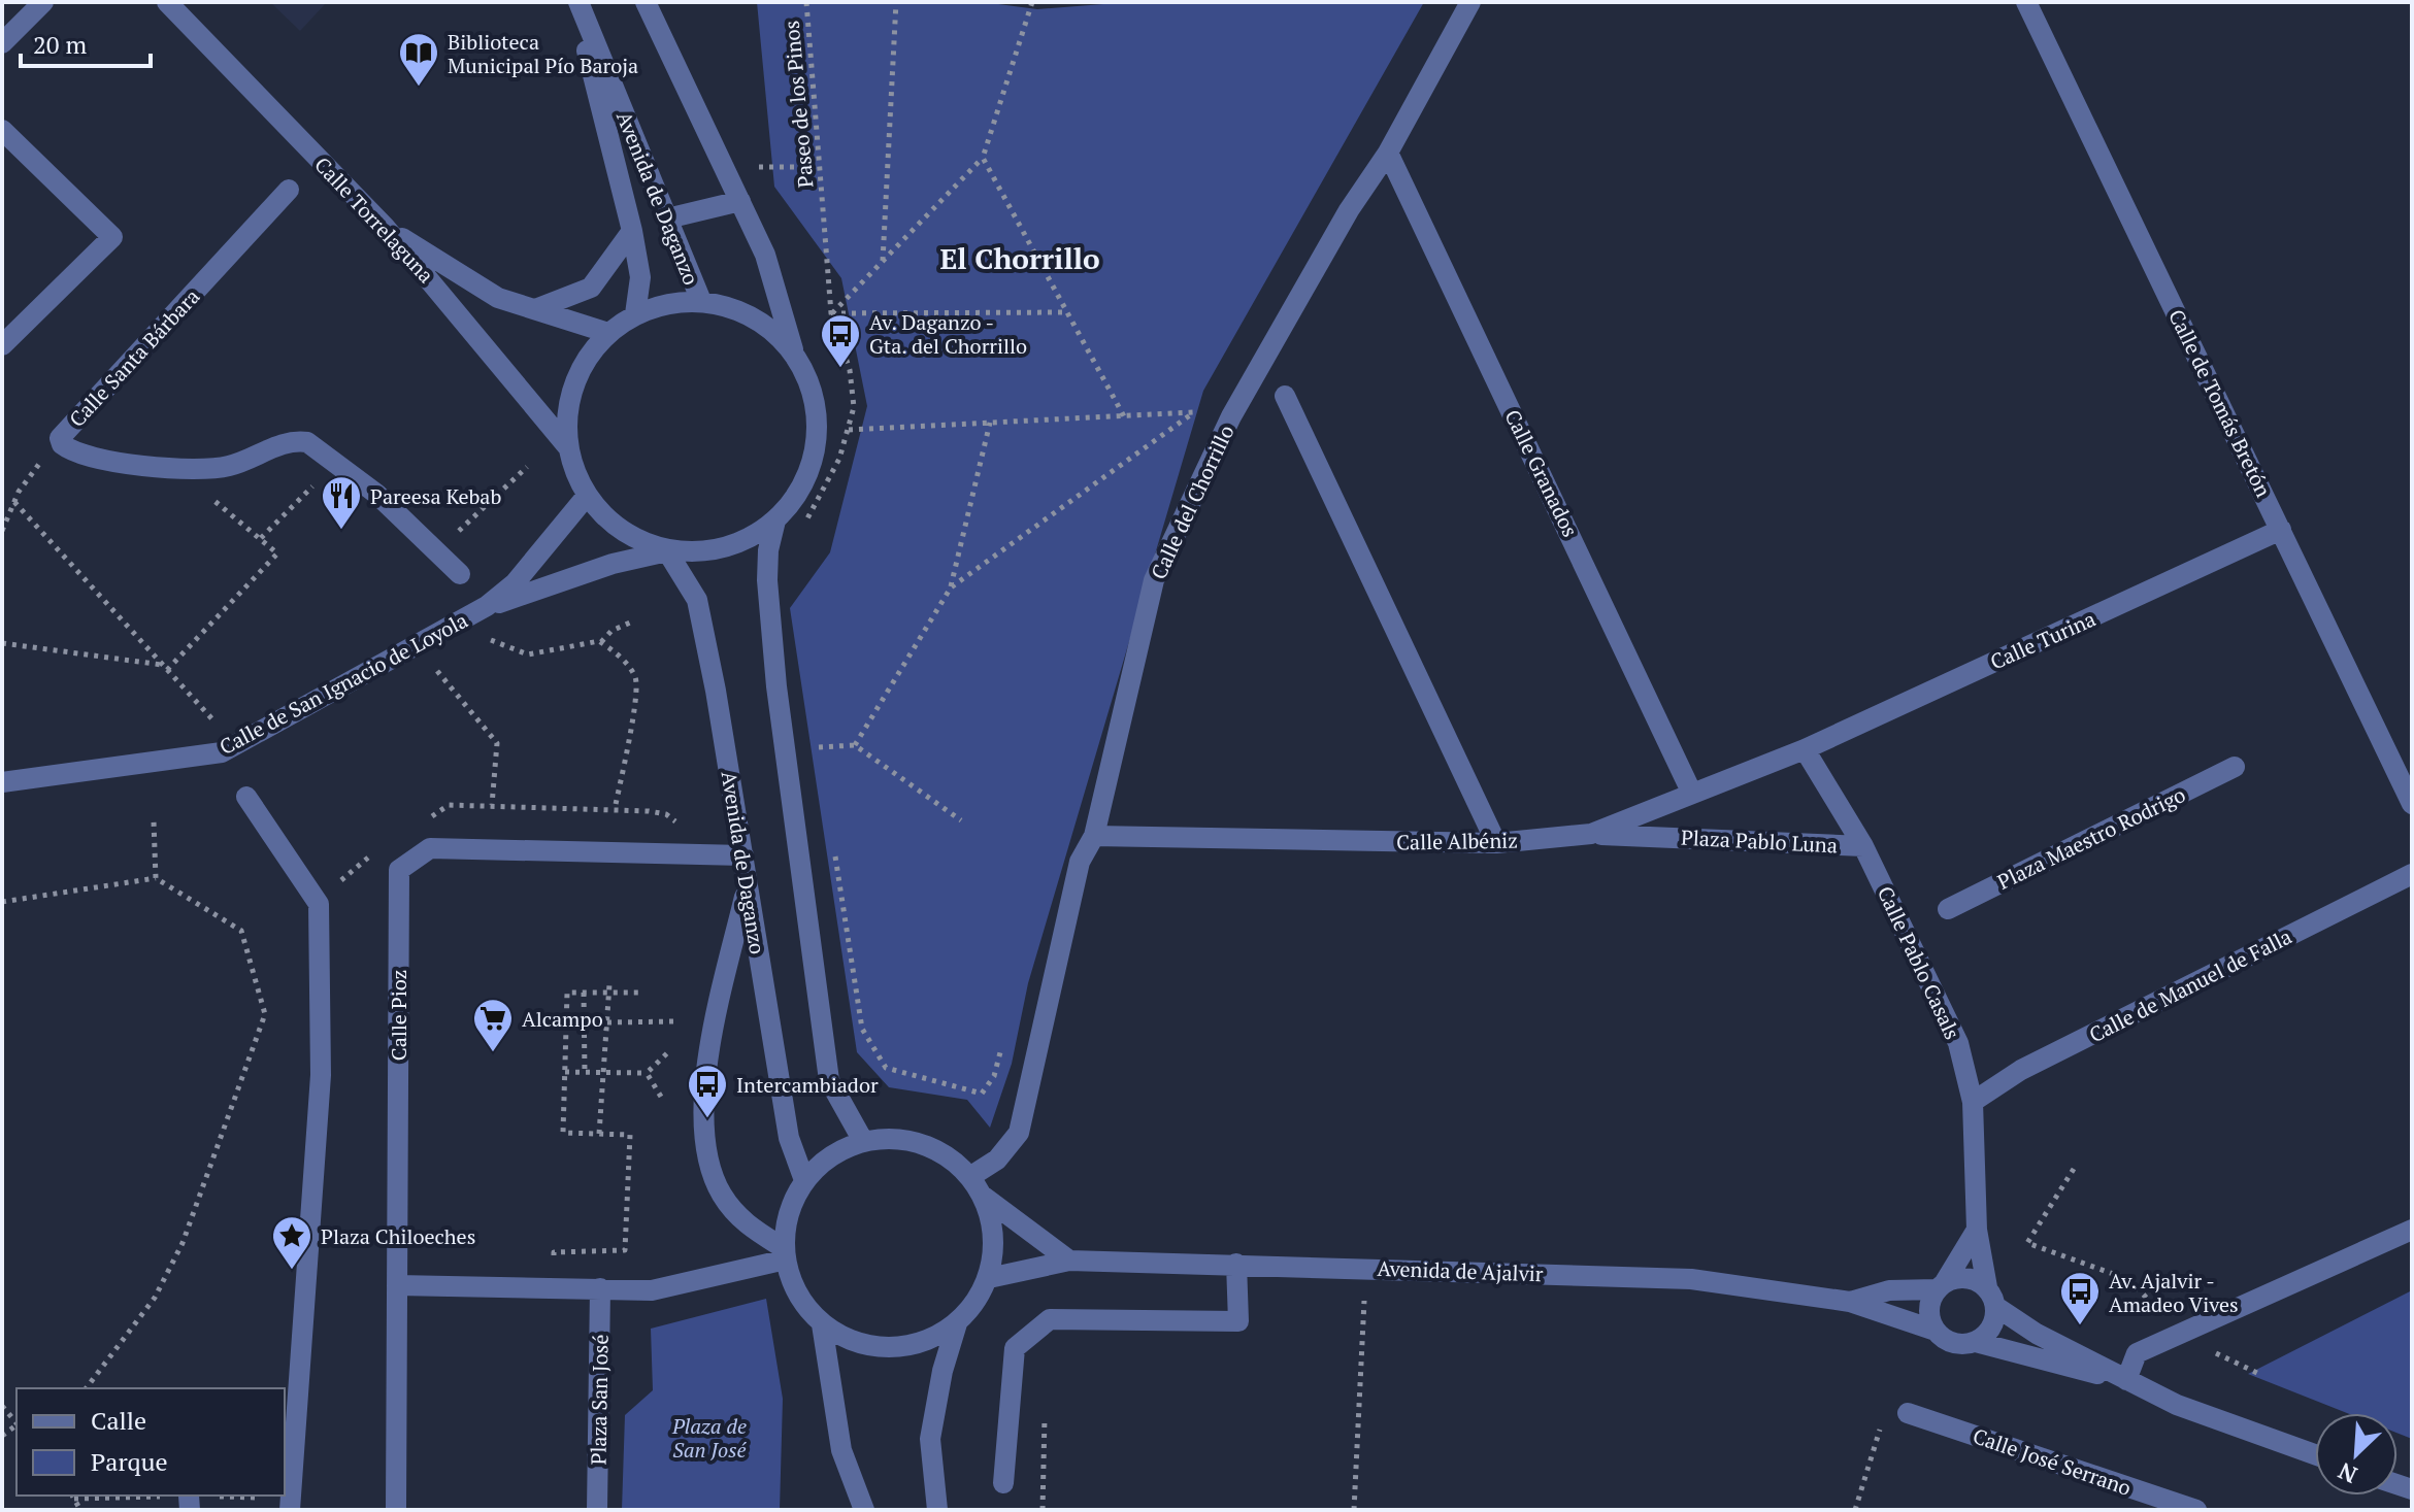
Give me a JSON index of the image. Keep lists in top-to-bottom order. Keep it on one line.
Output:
{"streets":{"street":["Avenida de Daganzo","Calle Torrelaguna","Calle Santa Bárbara","Calle de Tomás Bretón","Calle Granados","Calle del Chorrillo","Calle Turina","Calle de San Ignacio de Loyola","Plaza Maestro Rodrigo","Calle Albéniz","Plaza Pablo Luna","Calle Pablo Casals","Calle de Manuel de Falla","Calle Pioz","Avenida de Ajalvir","Plaza San José","Calle José Serrano"],"path":["Paseo de los Pinos"]},"crossings":[["Avenida de Daganzo","Calle Torrelaguna"],["Avenida de Daganzo","Calle del Chorrillo"],["Avenida de Daganzo","Calle de San Ignacio de Loyola"],["Avenida de Daganzo","Calle Pioz"],["Avenida de Daganzo","Avenida de Ajalvir"],["Calle Torrelaguna","Calle de San Ignacio de Loyola"],["Calle de Tomás Bretón","Calle Turina"],["Calle Granados","Calle del Chorrillo"],["Calle Granados","Calle Albéniz"],["Calle del Chorrillo","Calle Albéniz"],["Calle del Chorrillo","Avenida de Ajalvir"],["Calle Turina","Calle Albéniz"],["Calle Turina","Plaza Pablo Luna"],["Calle Albéniz","Plaza Pablo Luna"],["Plaza Pablo Luna","Calle Pablo Casals"],["Calle Pablo Casals","Calle de Manuel de Falla"]],"districts":["El Chorrillo"],"parks":["Plaza de San José"],"places":{"library":["Biblioteca Municipal Pío Baroja"],"bus stop":["Av. Daganzo - Gta. del Chorrillo","Intercambiador","Av. Ajalvir - Amadeo Vives"],"restaurant":["Pareesa Kebab"],"supermarket":["Alcampo"],"place":["Plaza Chiloeches"]},"legend":["Calle","Parque"],"scale_bar":"20 m","north":"bottom left"}
